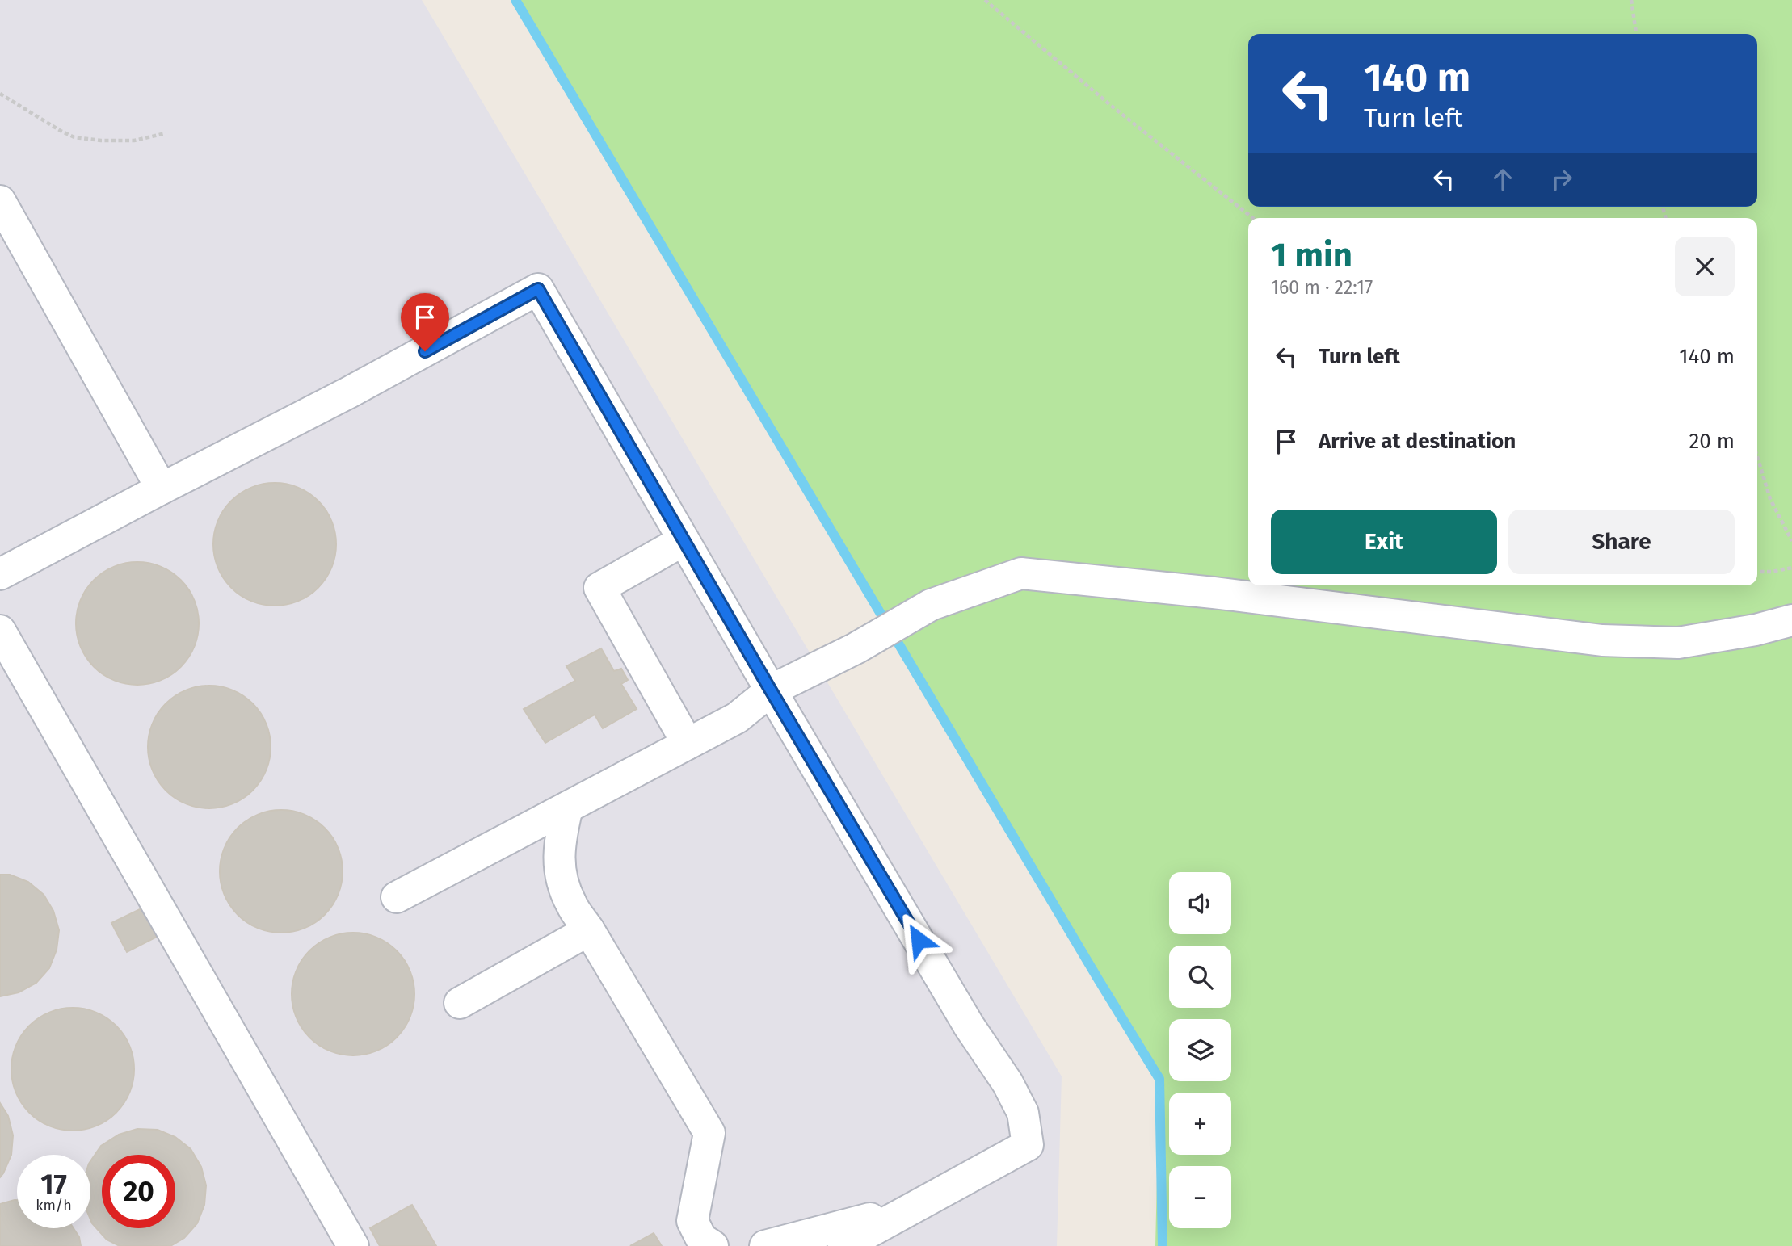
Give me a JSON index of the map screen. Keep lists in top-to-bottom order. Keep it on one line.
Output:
{"page":{"turn":["140 m","Turn left"],"heading":["1 min","160 m · 22:17"],"list":[{"name":"Turn left","value":"140 m"},{"name":"Arrive at destination","value":"20 m"}],"buttons":["Exit","Share"],"map_buttons":["+","−"],"speed":"17 km/h","limit":"20"}}
